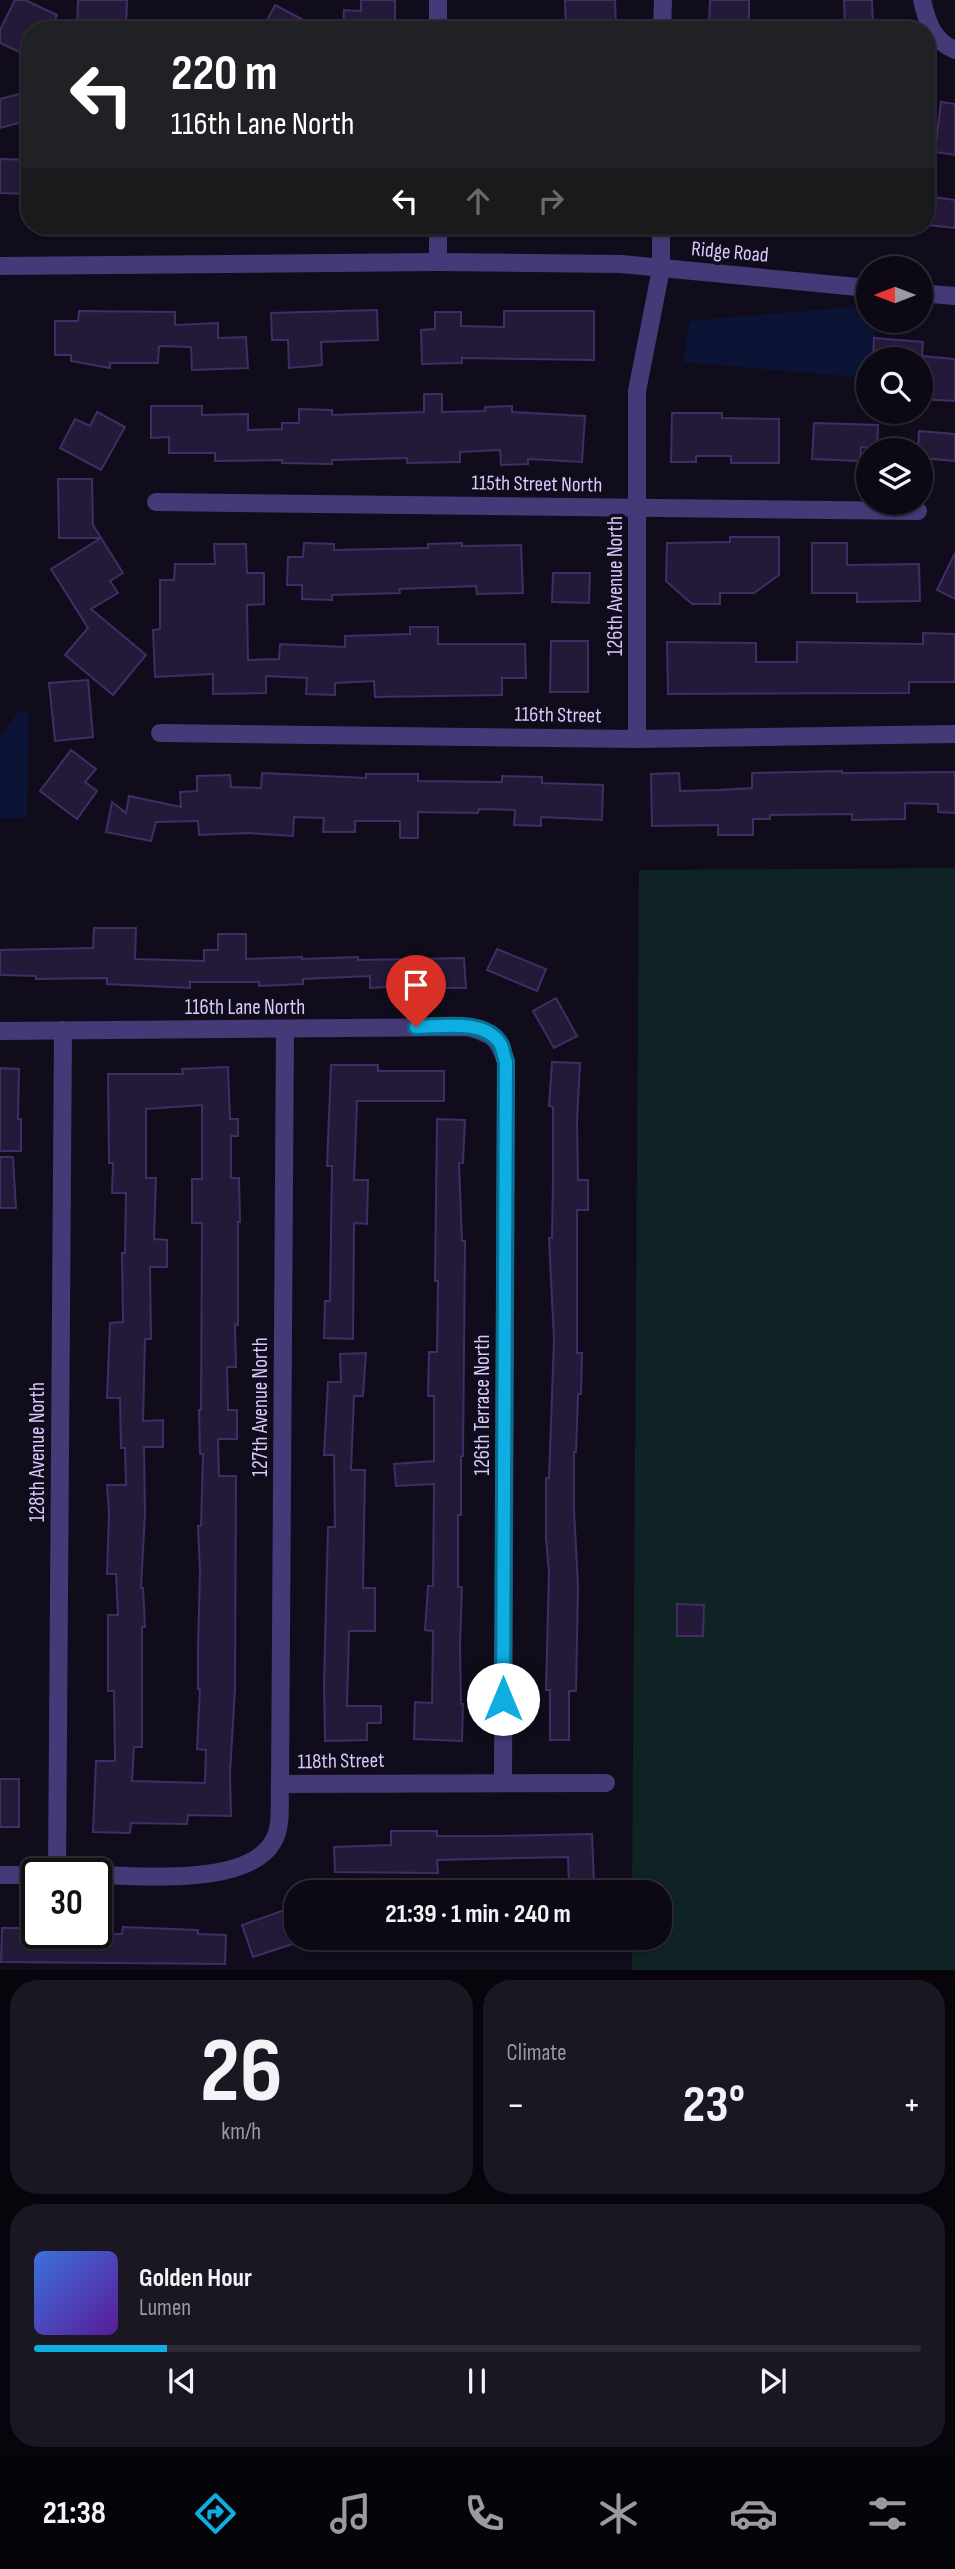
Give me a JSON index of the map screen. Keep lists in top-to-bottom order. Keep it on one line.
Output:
{"streets":{"street":["Ridge Road","115th Street North","126th Avenue North","116th Street","116th Lane North","126th Terrace North","127th Avenue North","128th Avenue North","118th Street"]},"crossings":[["Ridge Road","126th Avenue North"],["115th Street North","126th Avenue North"],["126th Avenue North","116th Street"],["116th Lane North","126th Terrace North"],["116th Lane North","127th Avenue North"],["116th Lane North","128th Avenue North"],["126th Terrace North","118th Street"],["127th Avenue North","118th Street"]],"north":"left","page":{"turn":["220 m","116th Lane North"],"limit":"30","trip":"21:39 · 1 min · 240 m","tile":[["26","km/h"],"Climate"],"heat":["−","23°","+"],"song":["Golden Hour","Lumen"],"tabs":"21:38"}}
